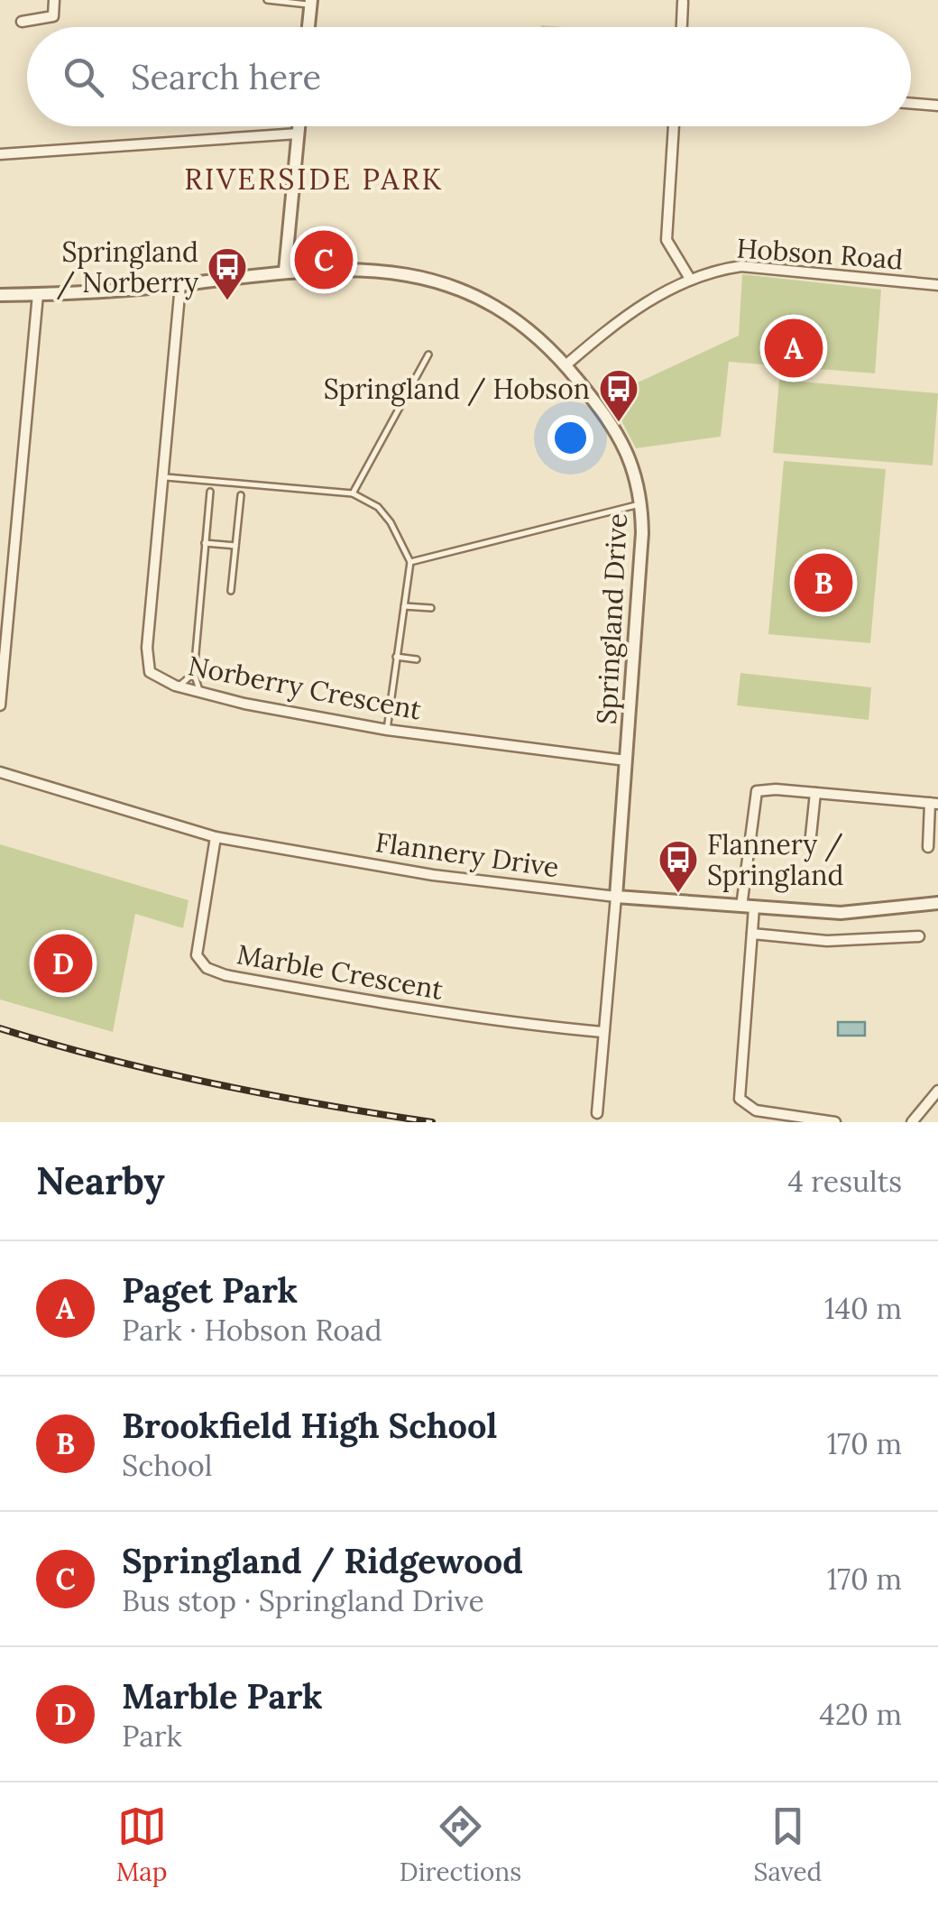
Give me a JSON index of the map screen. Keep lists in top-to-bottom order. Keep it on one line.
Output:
{"streets":{"street":["Hobson Road","Springland Drive","Norberry Crescent","Flannery Drive","Marble Crescent"]},"crossings":[["Hobson Road","Springland Drive"],["Springland Drive","Norberry Crescent"],["Springland Drive","Flannery Drive"],["Springland Drive","Marble Crescent"],["Flannery Drive","Marble Crescent"]],"districts":["RIVERSIDE PARK"],"places":{"bus stop":["Springland / Norberry","Springland / Hobson","Flannery / Springland"]},"page":{"search":"Search here","pins":["C","A","B","D"],"heading":["Nearby","4 results"],"list":[{"mark":"A","name":"Paget Park","note":"Park · Hobson Road","value":"140 m"},{"mark":"B","name":"Brookfield High School","note":"School","value":"170 m"},{"mark":"C","name":"Springland / Ridgewood","note":"Bus stop · Springland Drive","value":"170 m"},{"mark":"D","name":"Marble Park","note":"Park","value":"420 m"}],"nav":["Map","Directions","Saved"]}}
